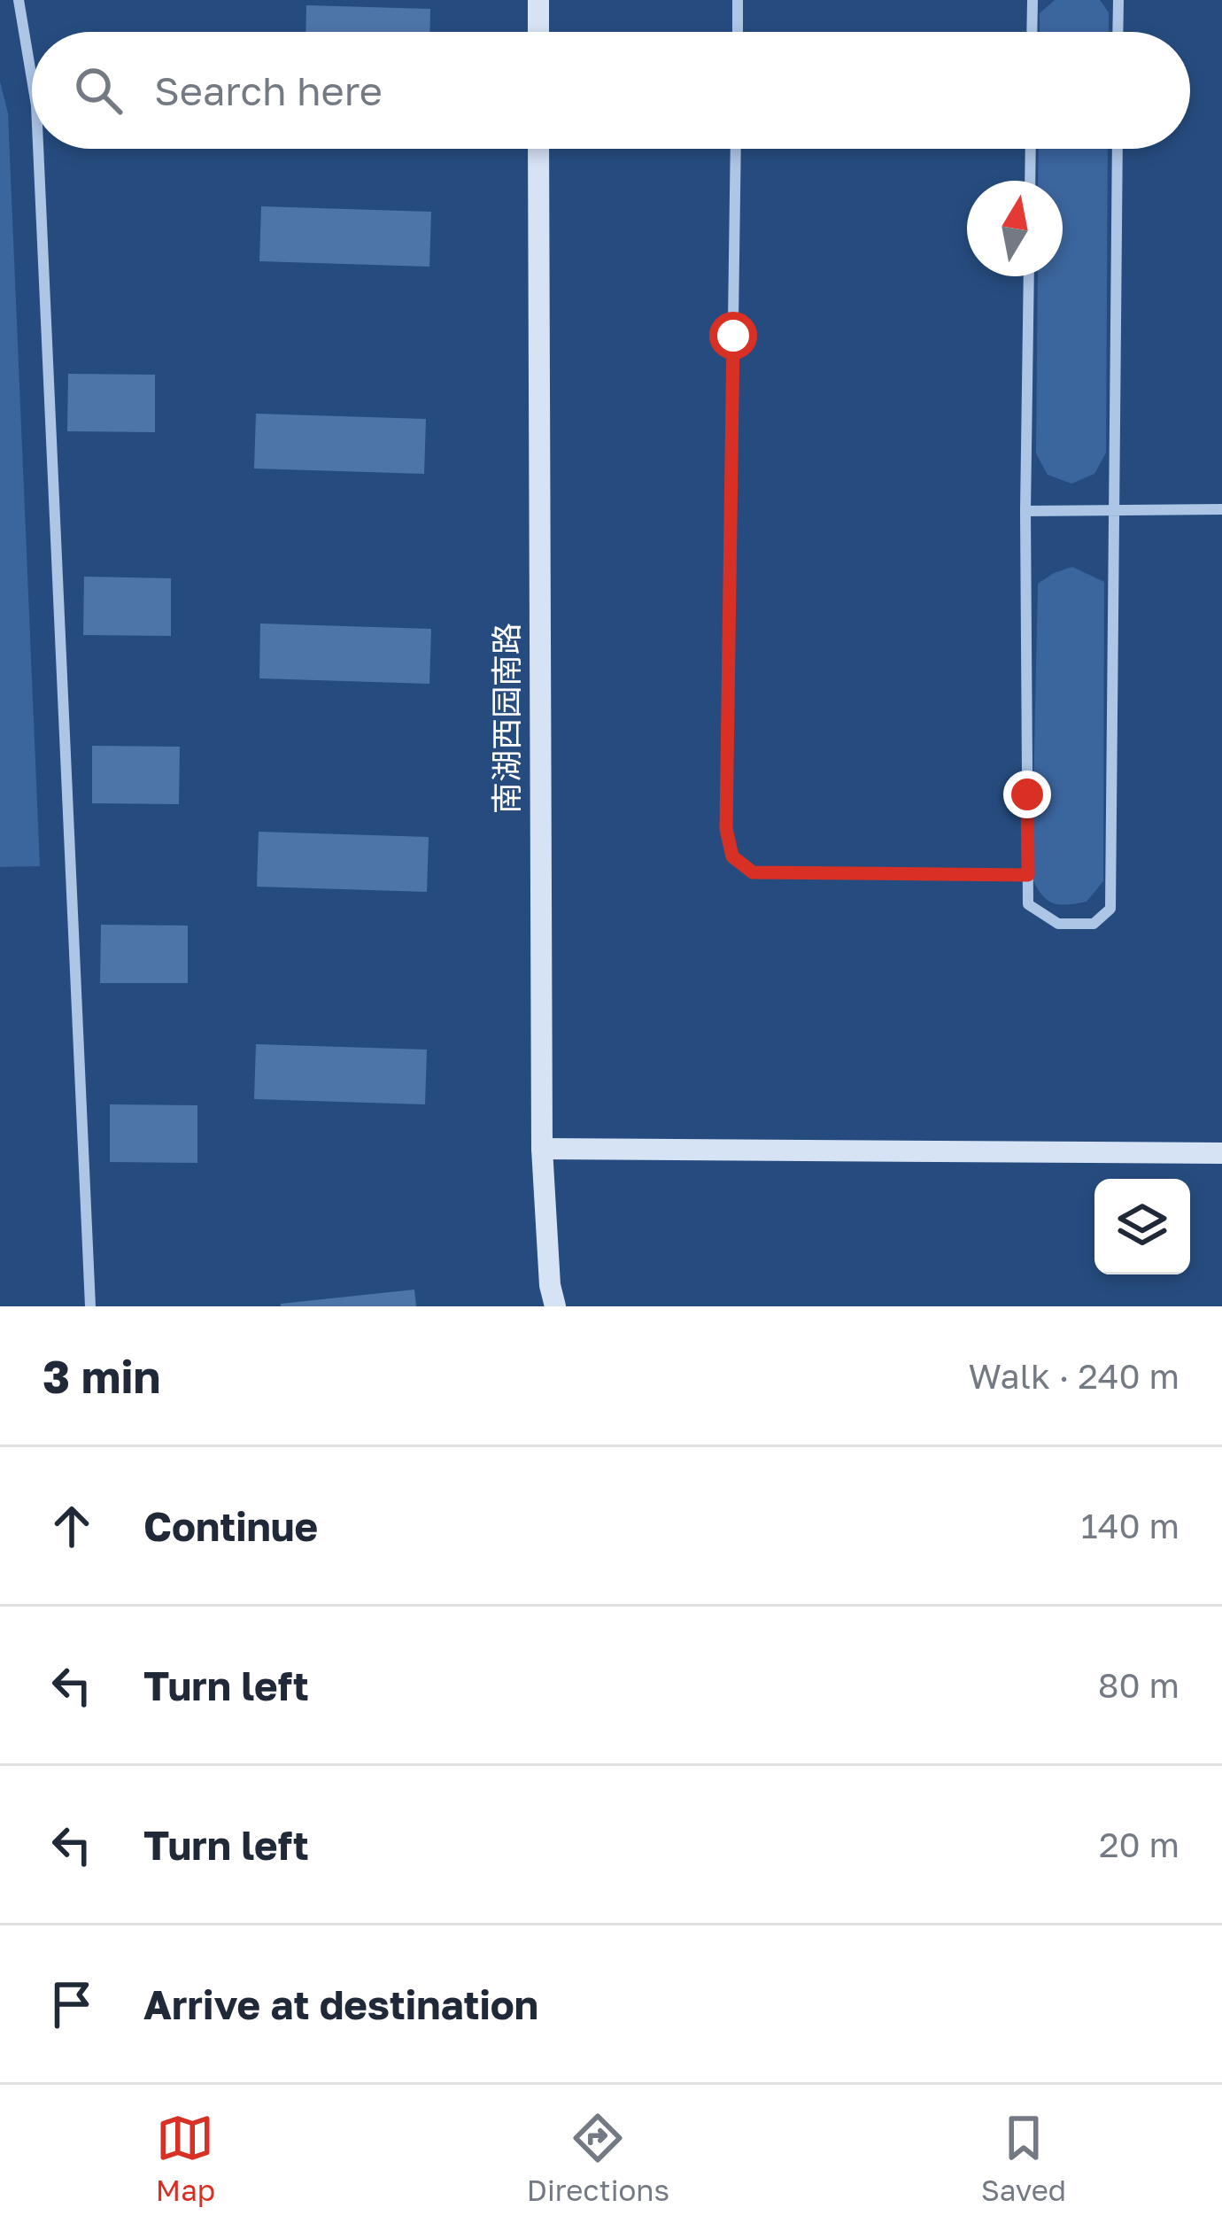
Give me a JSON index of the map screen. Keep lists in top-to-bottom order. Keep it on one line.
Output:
{"streets":{"street":["南湖西园南路"]},"north":"top","page":{"search":"Search here","heading":["3 min","Walk · 240 m"],"list":[["Continue","140 m"],["Turn left","80 m"],["Turn left","20 m"],"Arrive at destination"],"nav":["Map","Directions","Saved"]}}
